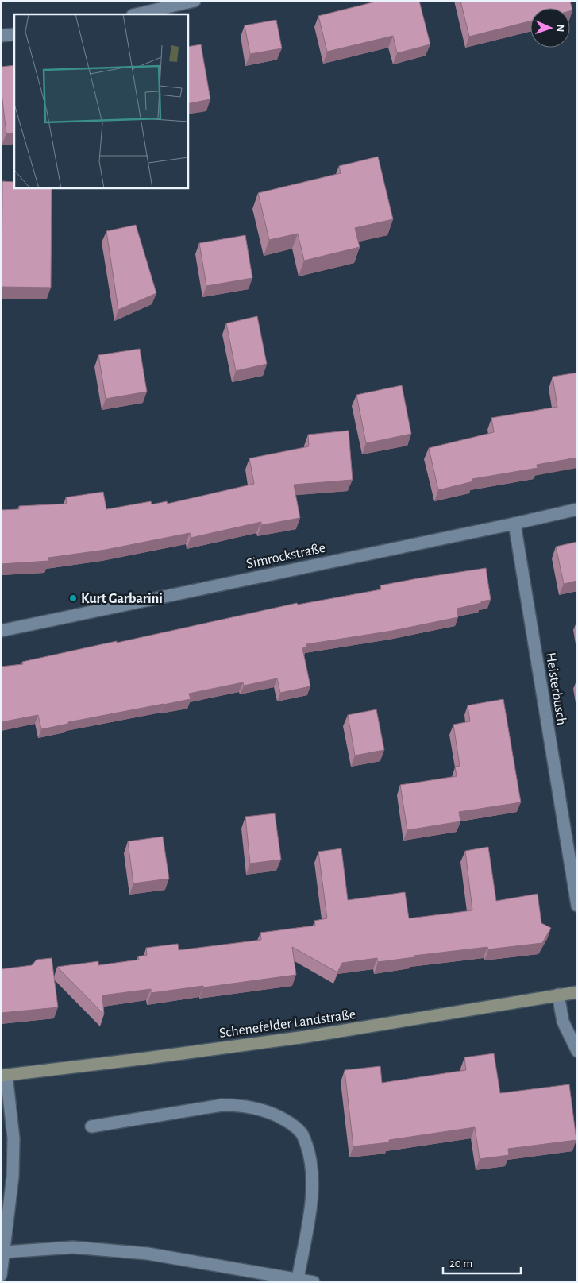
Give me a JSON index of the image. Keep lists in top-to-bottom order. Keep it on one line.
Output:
{"streets":{"street":["Simrockstraße","Heisterbusch","Schenefelder Landstraße"]},"crossings":[["Simrockstraße","Heisterbusch"]],"places":["Kurt Garbarini"],"scale_bar":"20 m","north":"right"}
